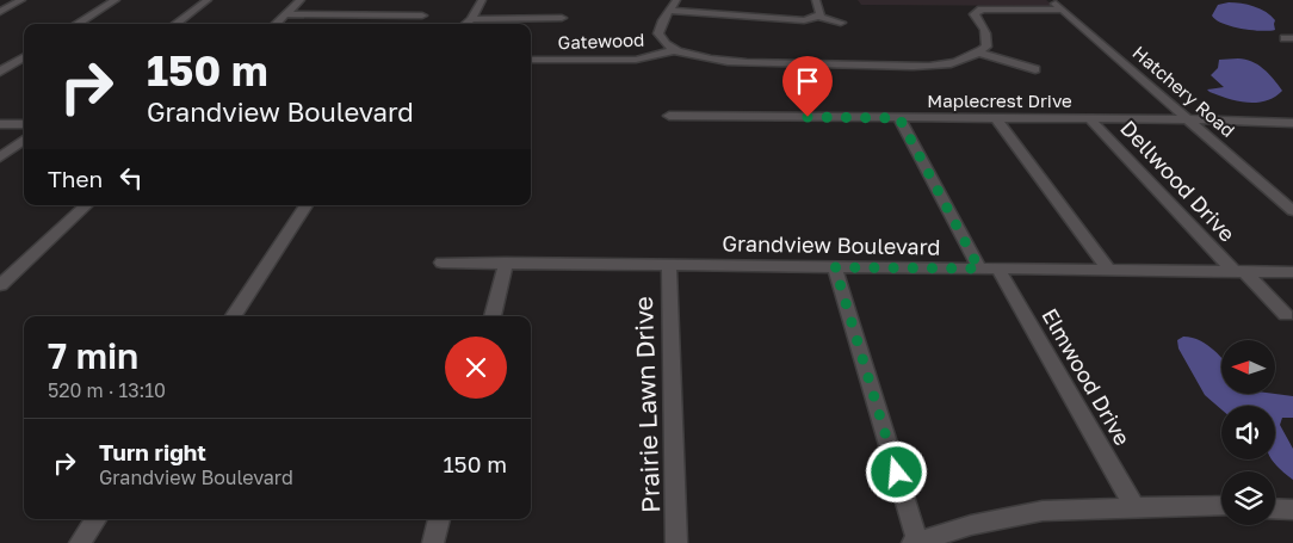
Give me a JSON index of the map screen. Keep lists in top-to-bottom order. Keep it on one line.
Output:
{"streets":{"street":["Gatewood","Hatchery Road","Maplecrest Drive","Dellwood Drive","Grandview Boulevard","Elmwood Drive","Prairie Lawn Drive"]},"crossings":[["Hatchery Road","Maplecrest Drive"],["Maplecrest Drive","Dellwood Drive"],["Dellwood Drive","Grandview Boulevard"],["Grandview Boulevard","Elmwood Drive"],["Grandview Boulevard","Prairie Lawn Drive"]],"north":"left","page":{"turn":["150 m","Grandview Boulevard"],"then":"Then","heading":["7 min","520 m · 13:10"],"list":[{"name":"Turn right","note":"Grandview Boulevard","value":"150 m"}]}}
